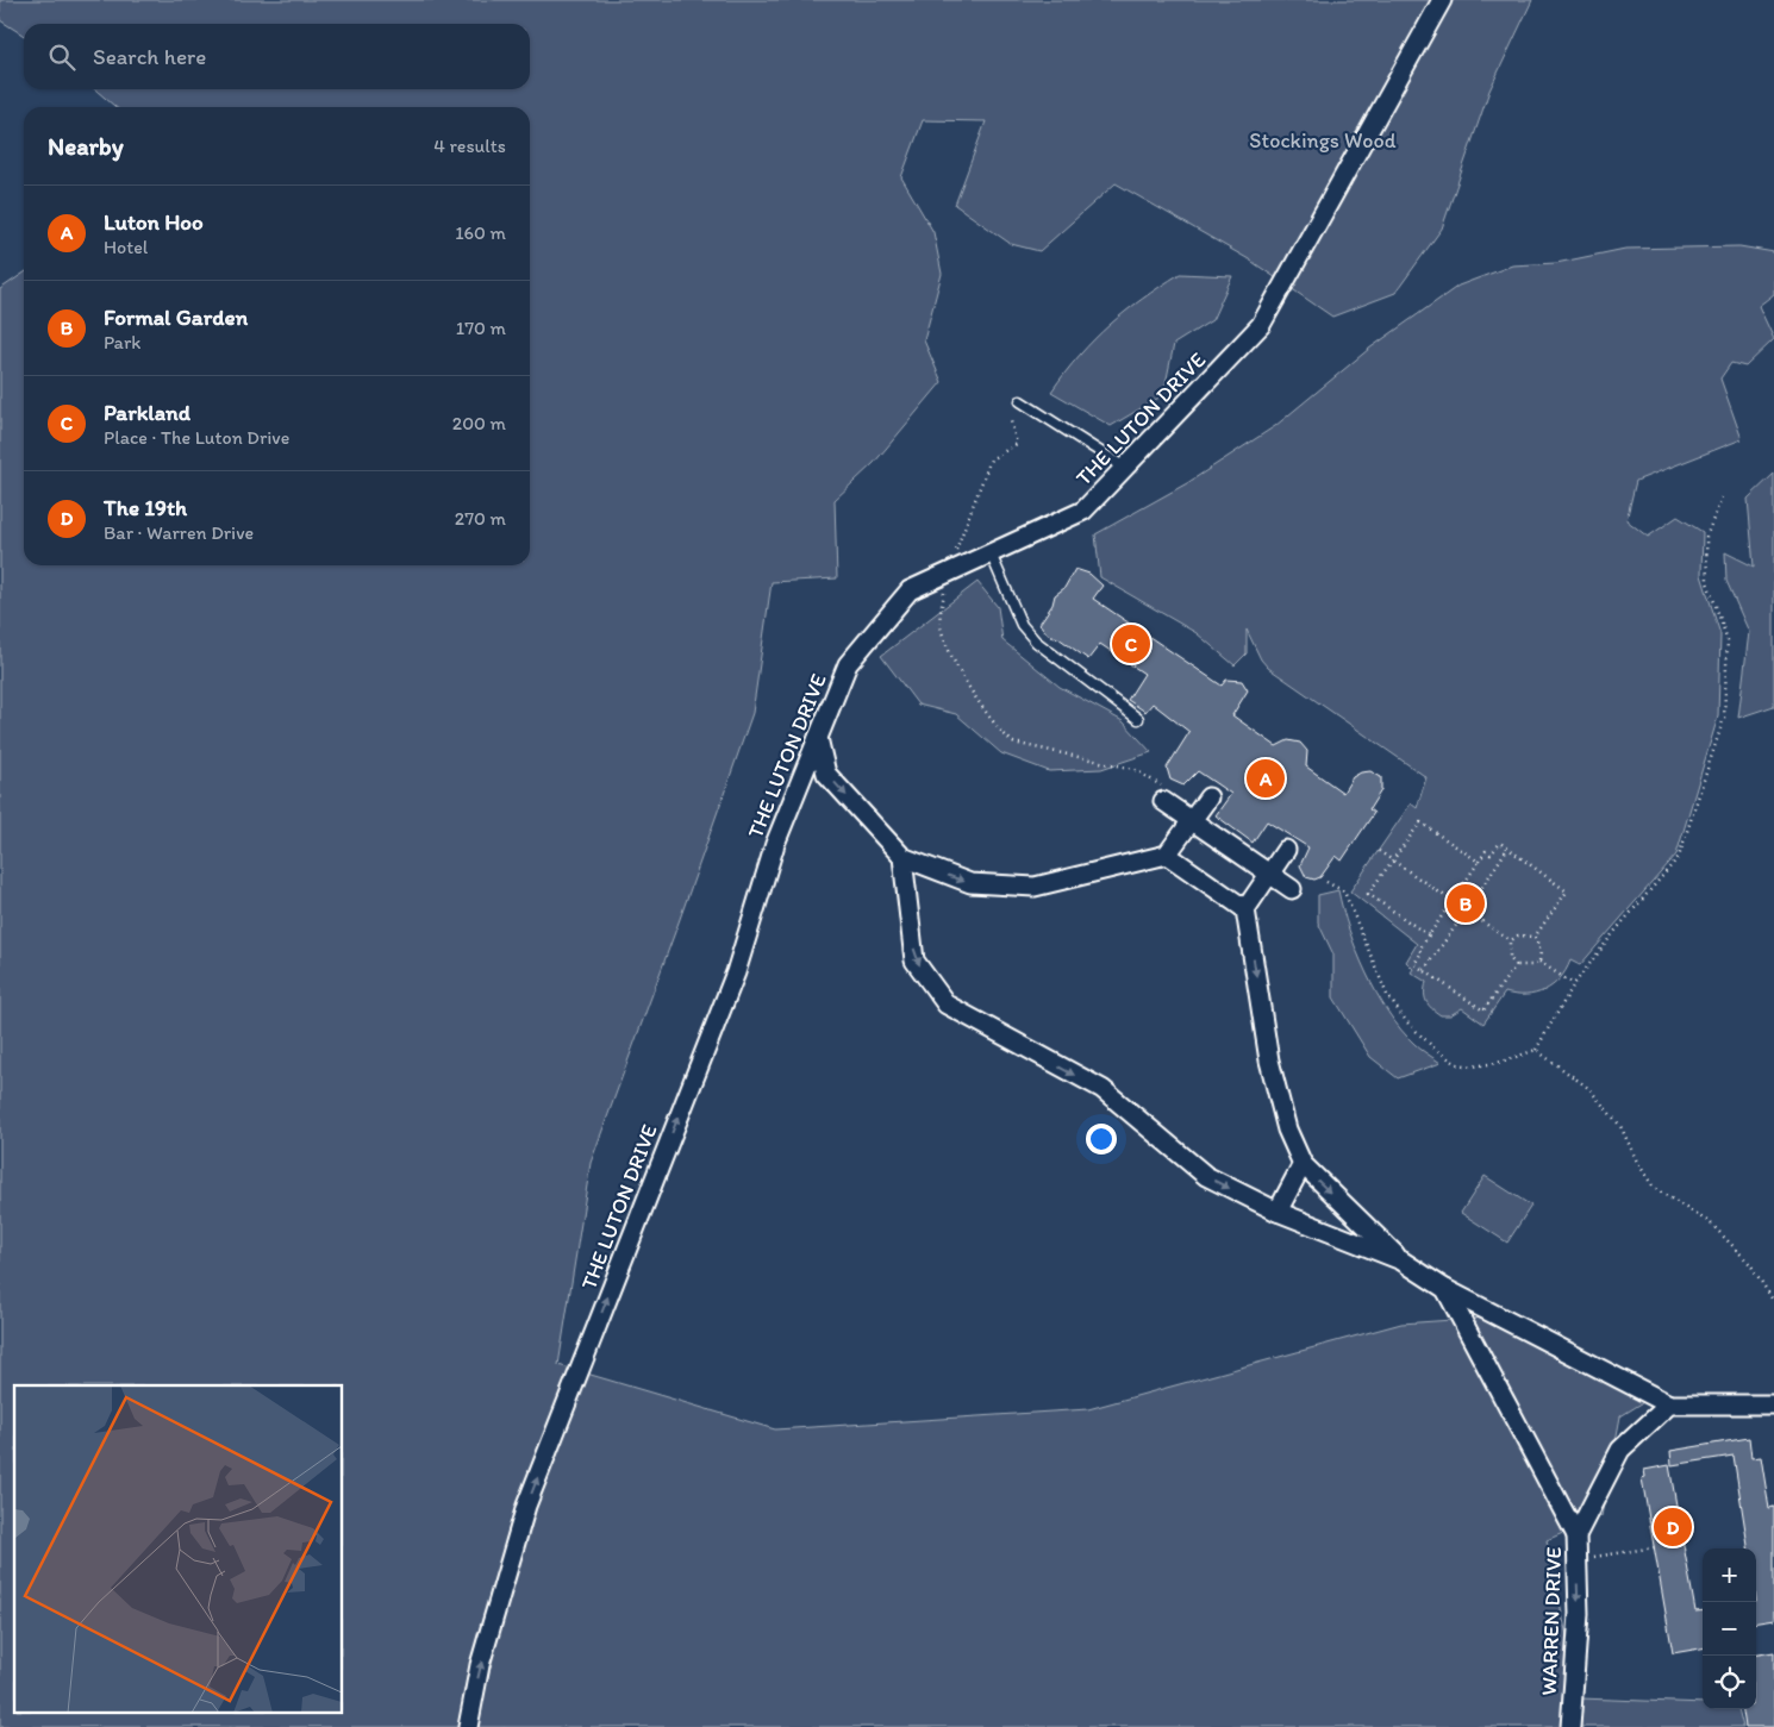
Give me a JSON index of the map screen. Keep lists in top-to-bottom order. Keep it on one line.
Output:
{"streets":{"street":["THE LUTON DRIVE","WARREN DRIVE"]},"one_way":["THE LUTON DRIVE","WARREN DRIVE"],"parks":["Stockings Wood"],"page":{"search":"Search here","heading":["Nearby","4 results"],"list":[{"mark":"A","name":"Luton Hoo","note":"Hotel","value":"160 m"},{"mark":"B","name":"Formal Garden","note":"Park","value":"170 m"},{"mark":"C","name":"Parkland","note":"Place · The Luton Drive","value":"200 m"},{"mark":"D","name":"The 19th","note":"Bar · Warren Drive","value":"270 m"}],"pins":["C","A","B","D"],"map_buttons":["+","−"]}}
